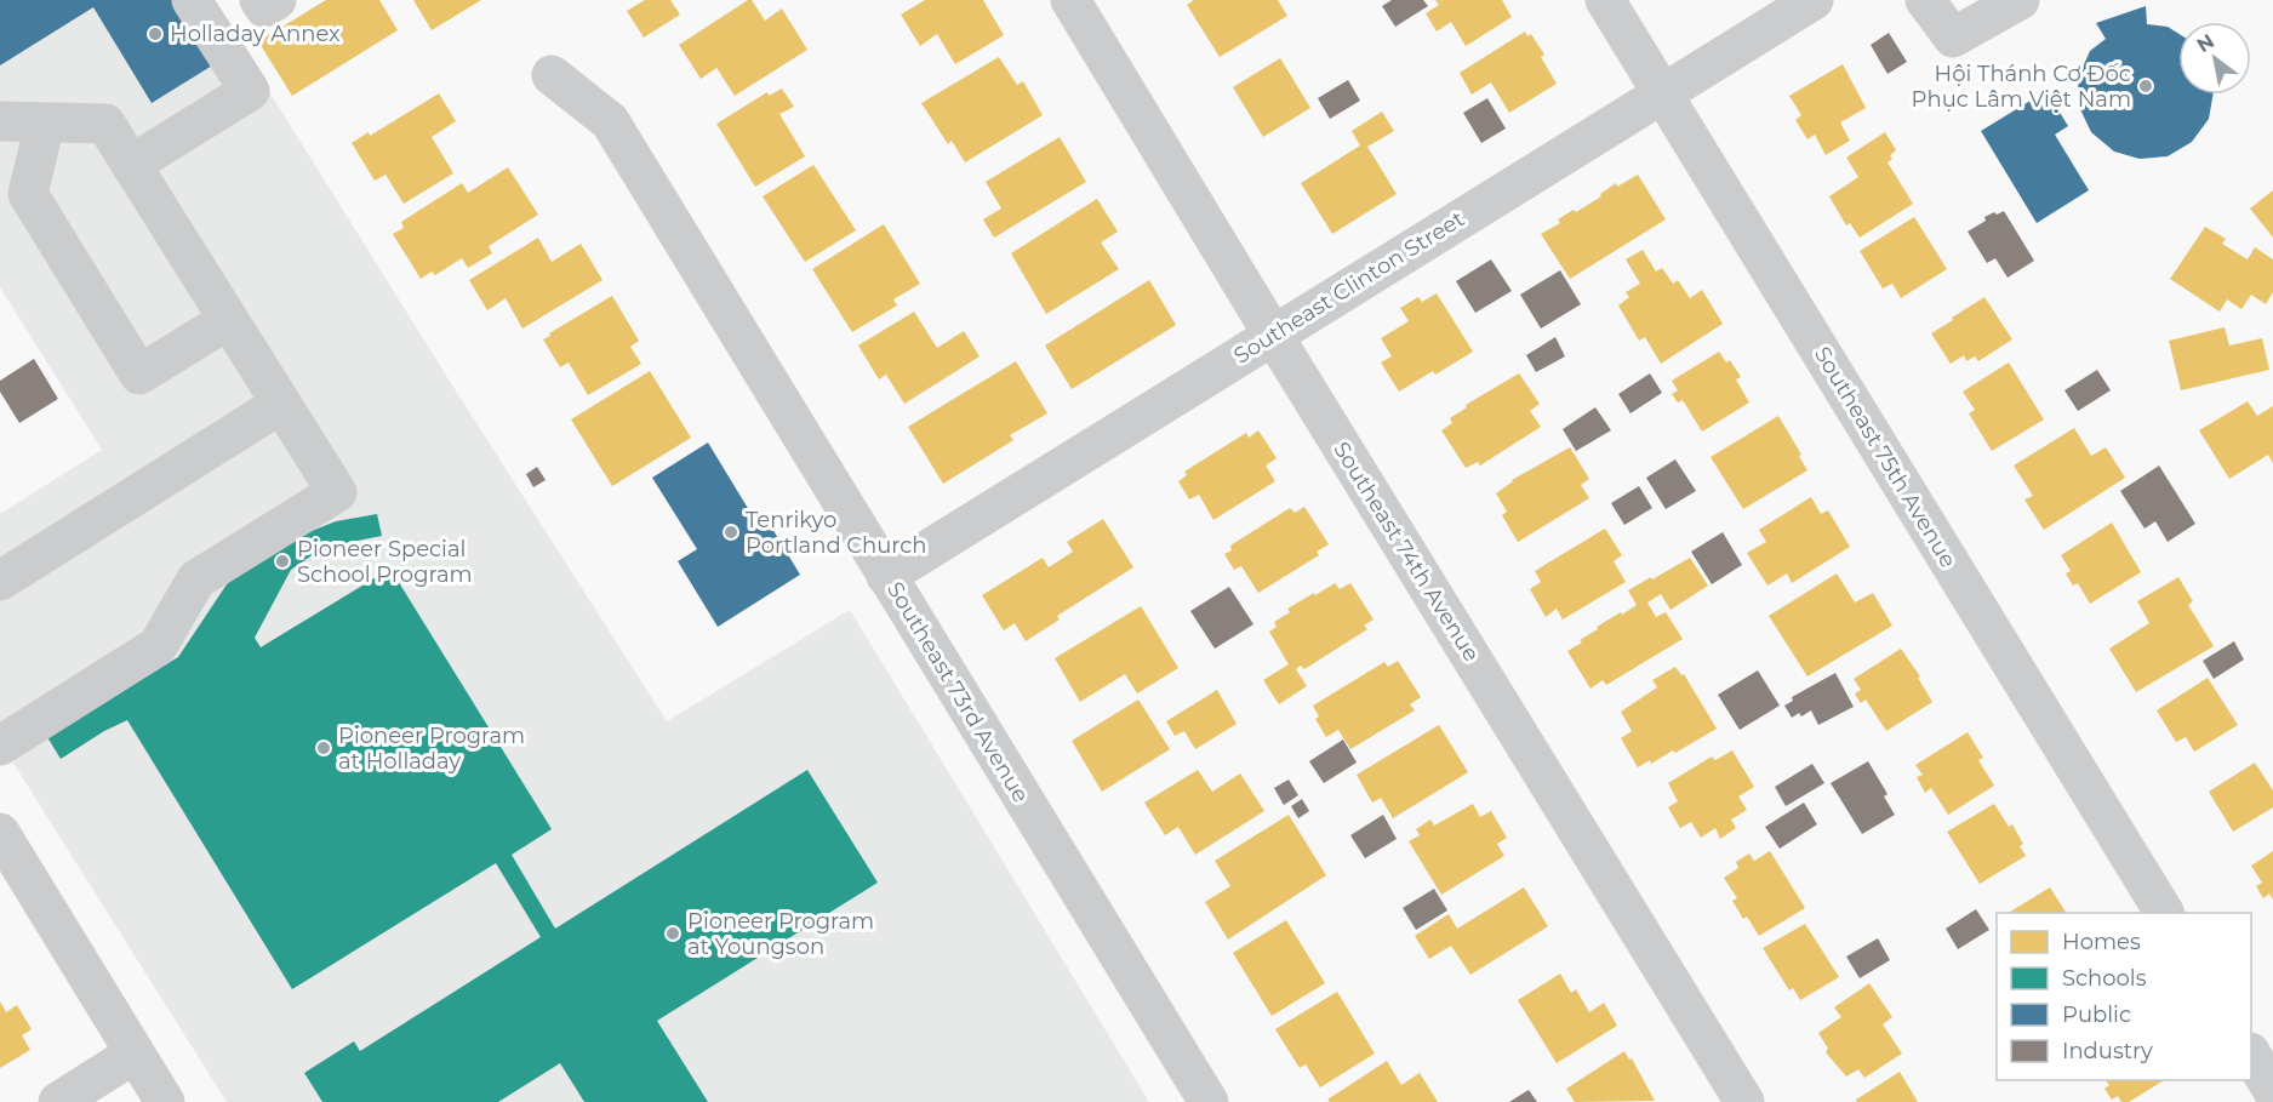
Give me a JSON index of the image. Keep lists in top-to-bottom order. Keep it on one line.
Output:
{"streets":{"street":["Southeast Clinton Street","Southeast 75th Avenue","Southeast 74th Avenue","Southeast 73rd Avenue"]},"crossings":[["Southeast Clinton Street","Southeast 75th Avenue"],["Southeast Clinton Street","Southeast 74th Avenue"],["Southeast Clinton Street","Southeast 73rd Avenue"]],"places":["Holladay Annex","Hội Thánh Cơ Đốc Phục Lâm Việt Nam","Tenrikyo Portland Church","Pioneer Special School Program","Pioneer Program at Holladay","Pioneer Program at Youngson"],"legend":["Homes","Schools","Public","Industry"],"north":"top left"}
